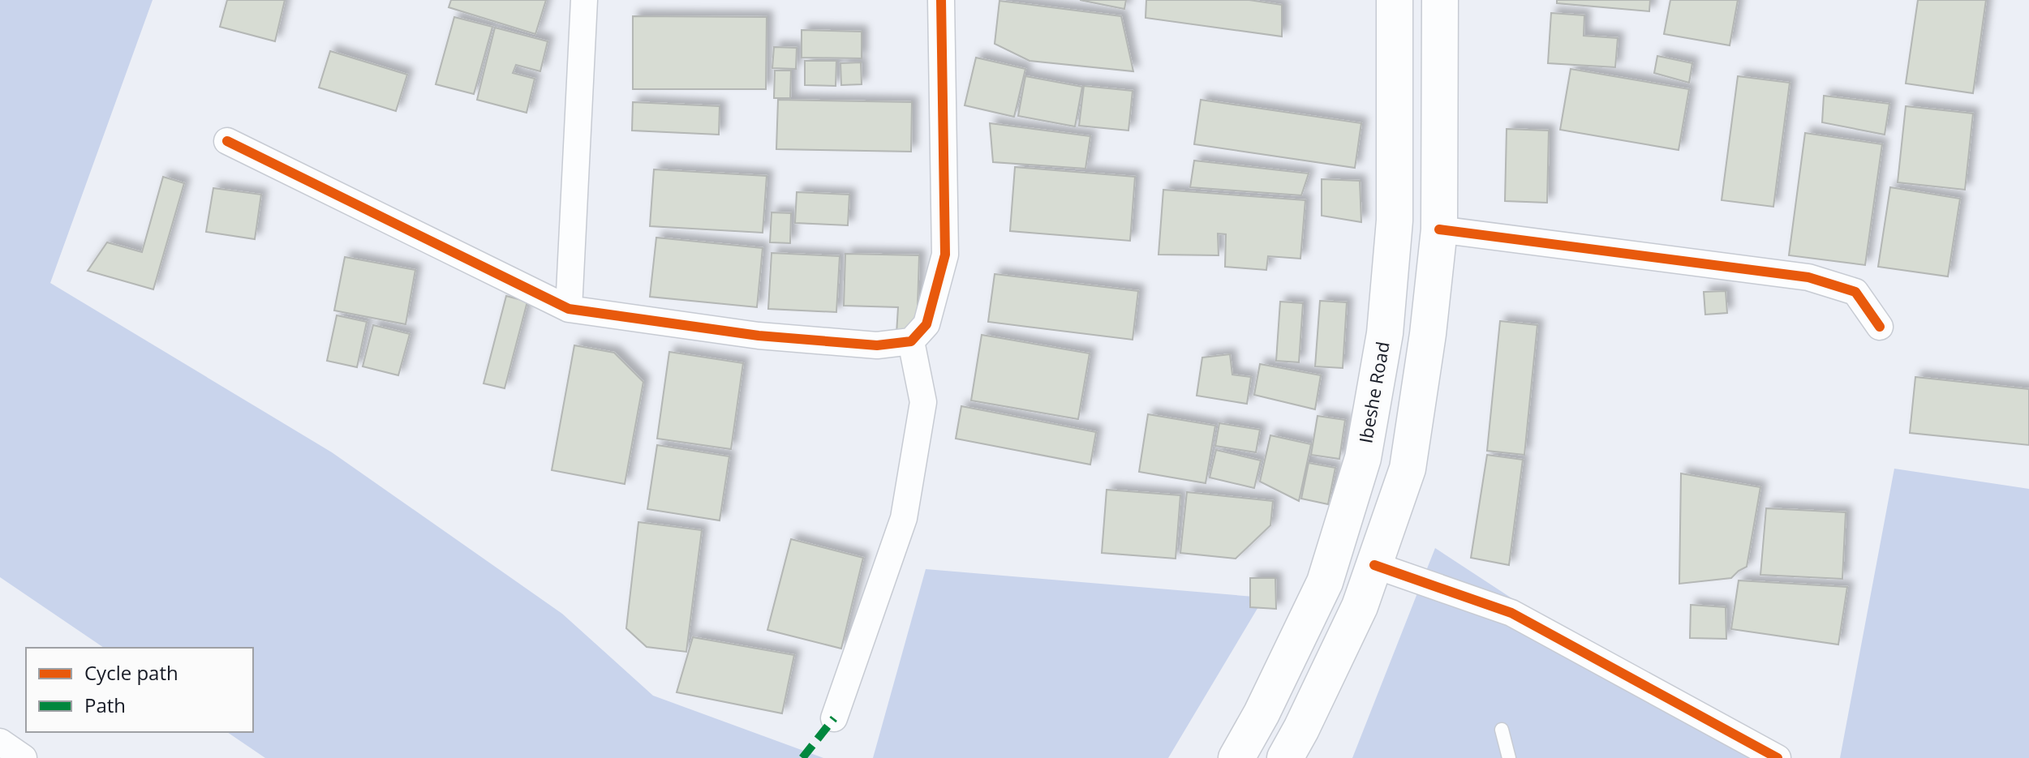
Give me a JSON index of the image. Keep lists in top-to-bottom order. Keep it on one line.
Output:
{"streets":{"main road":["Ibeshe Road"]},"legend":["Cycle path","Path"]}
